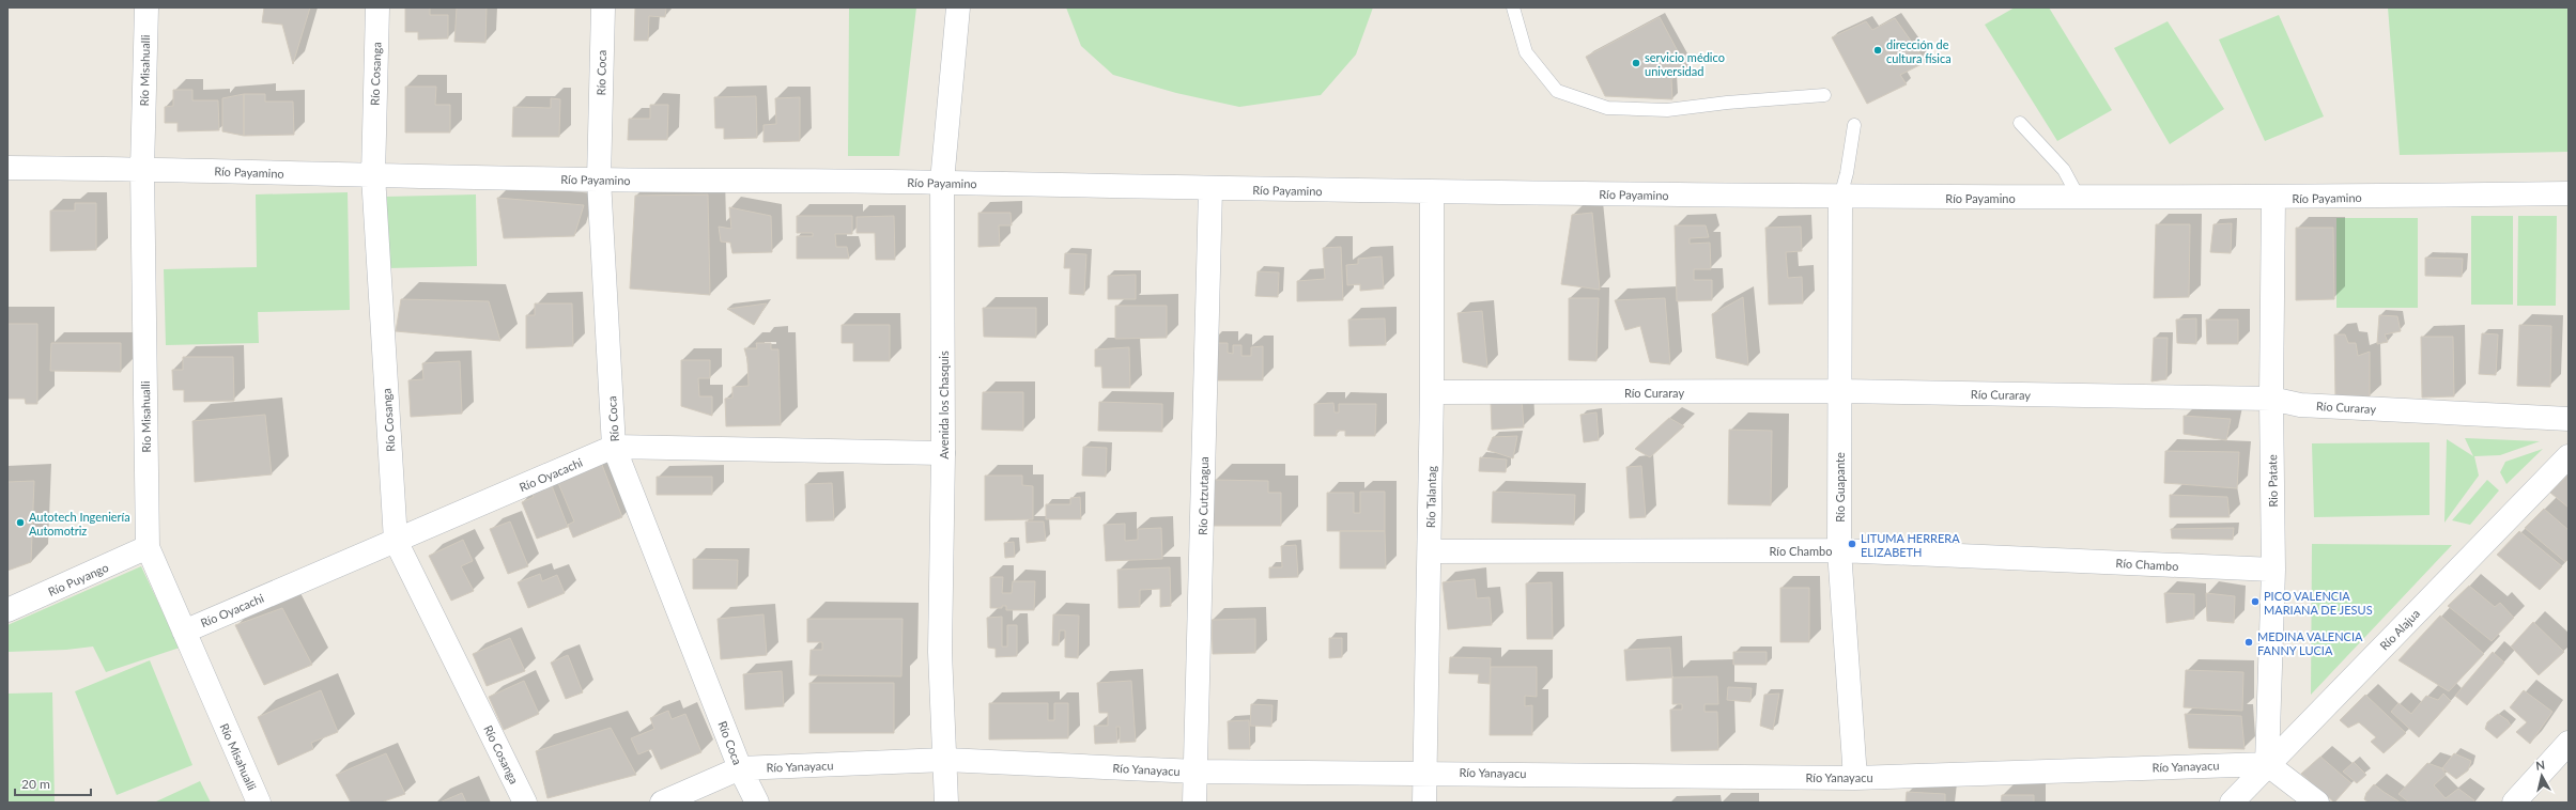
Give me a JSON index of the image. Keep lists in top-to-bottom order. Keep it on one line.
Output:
{"streets":{"street":["Río Misahualli","Río Coca","Río Cosanga","Río Payamino","Río Curaray","Avenida los Chasquis","Río Oyacachi","Rio Patate","Río Guapante","Río Cutzutagua","Río Talantag","Río Chambo","Río Puyango","Río Alajua","Río Yanayacu"]},"crossings":[["Río Misahualli","Río Payamino"],["Río Misahualli","Río Oyacachi"],["Río Misahualli","Río Puyango"],["Río Coca","Río Payamino"],["Río Coca","Río Oyacachi"],["Río Coca","Río Yanayacu"],["Río Cosanga","Río Payamino"],["Río Cosanga","Río Oyacachi"],["Río Payamino","Avenida los Chasquis"],["Río Payamino","Rio Patate"],["Río Payamino","Río Guapante"],["Río Payamino","Río Cutzutagua"],["Río Payamino","Río Talantag"],["Río Curaray","Rio Patate"],["Río Curaray","Río Guapante"],["Río Curaray","Río Talantag"],["Avenida los Chasquis","Río Oyacachi"],["Avenida los Chasquis","Río Yanayacu"],["Rio Patate","Río Chambo"],["Rio Patate","Río Alajua"],["Rio Patate","Río Yanayacu"],["Río Guapante","Río Chambo"],["Río Guapante","Río Yanayacu"],["Río Cutzutagua","Río Yanayacu"],["Río Talantag","Río Chambo"],["Río Talantag","Río Yanayacu"],["Río Alajua","Río Yanayacu"]],"places":["dirección de cultura física","servicio médico universidad","Autotech Ingeniería Automotriz","LITUMA HERRERA ELIZABETH","PICO VALENCIA MARIANA DE JESUS","MEDINA VALENCIA FANNY LUCIA"],"scale_bar":"20 m","north":"top"}
